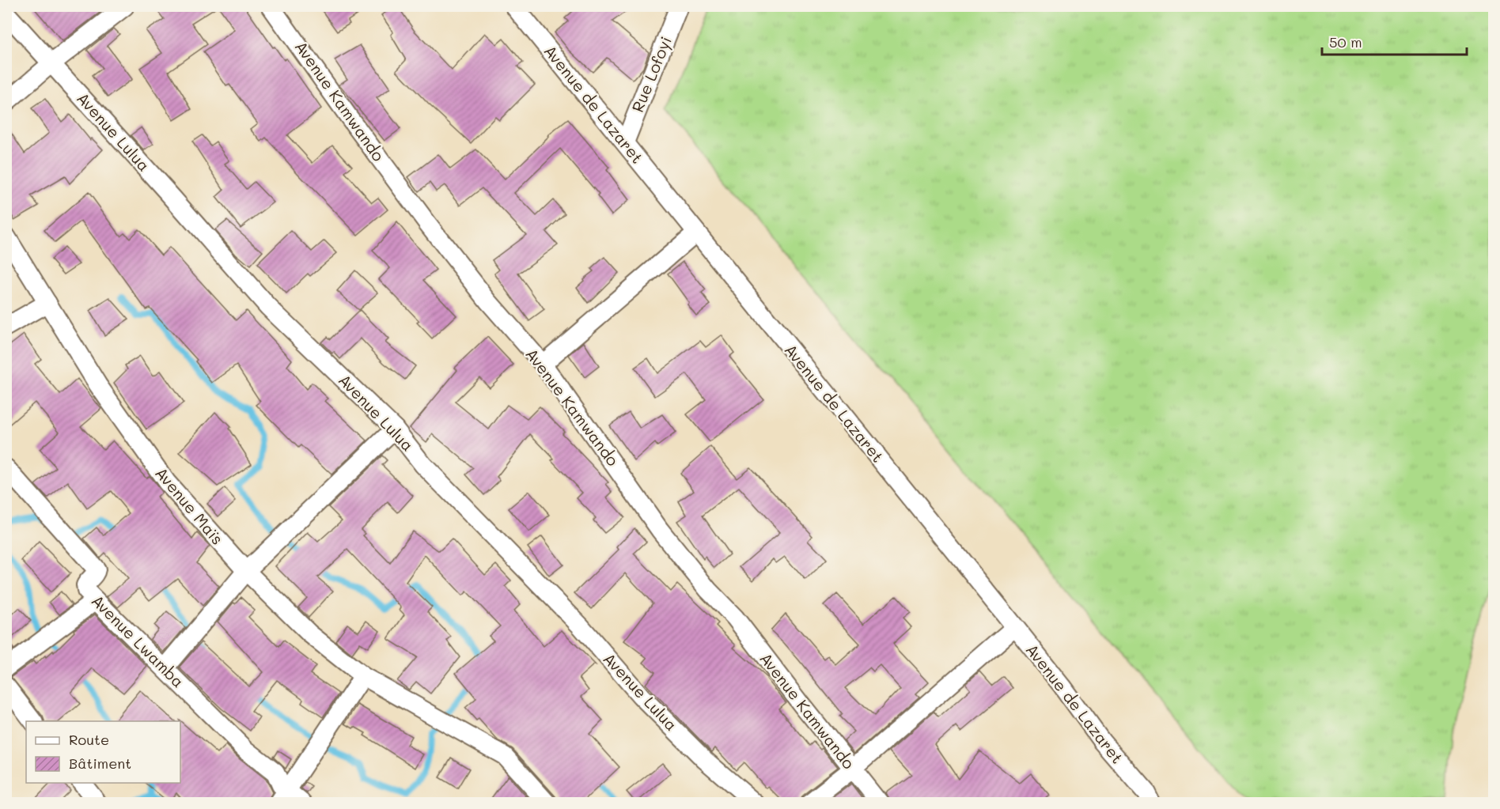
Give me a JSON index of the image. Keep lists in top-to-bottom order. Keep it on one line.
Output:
{"streets":{"street":["Rue Lofoyi","Avenue Kamwando","Avenue de Lazaret","Avenue Lulua","Avenue Maïs","Avenue Lwamba"]},"crossings":[["Rue Lofoyi","Avenue de Lazaret"]],"legend":["Route","Bâtiment"],"scale_bar":"50 m"}
